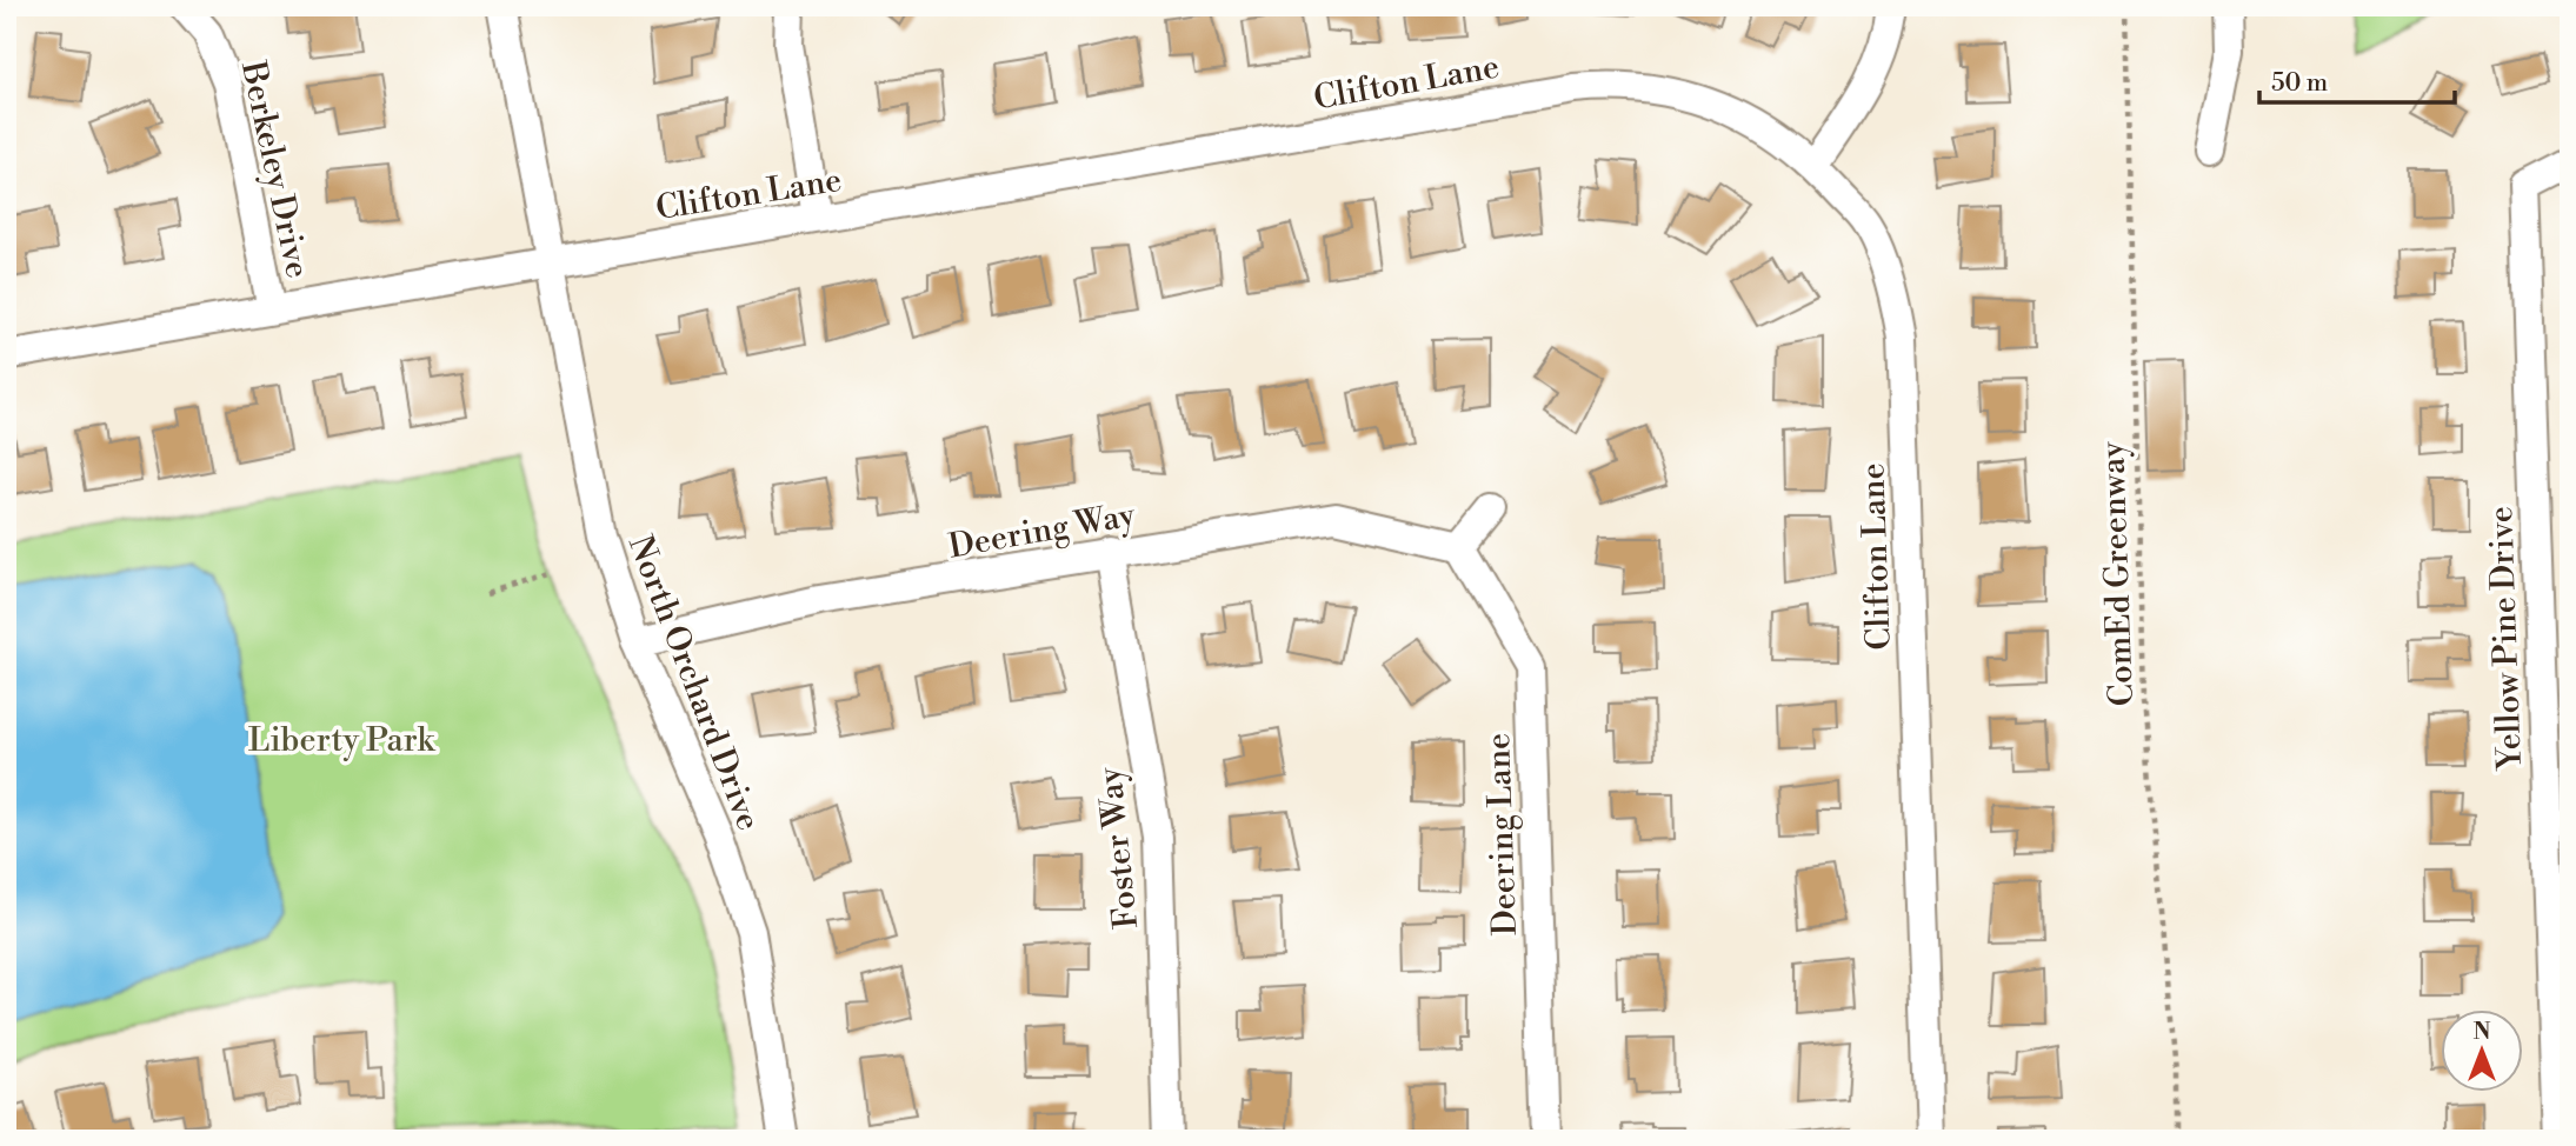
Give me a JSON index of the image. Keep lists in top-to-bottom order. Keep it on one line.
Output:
{"streets":{"street":["Clifton Lane","Berkeley Drive","Deering Way","Yellow Pine Drive","North Orchard Drive","Deering Lane","Foster Way"],"path":["ComEd Greenway"]},"crossings":[["Clifton Lane","Berkeley Drive"],["Clifton Lane","North Orchard Drive"],["Deering Way","North Orchard Drive"],["Deering Way","Deering Lane"],["Deering Way","Foster Way"]],"parks":["Liberty Park"],"scale_bar":"50 m","north":"top"}
